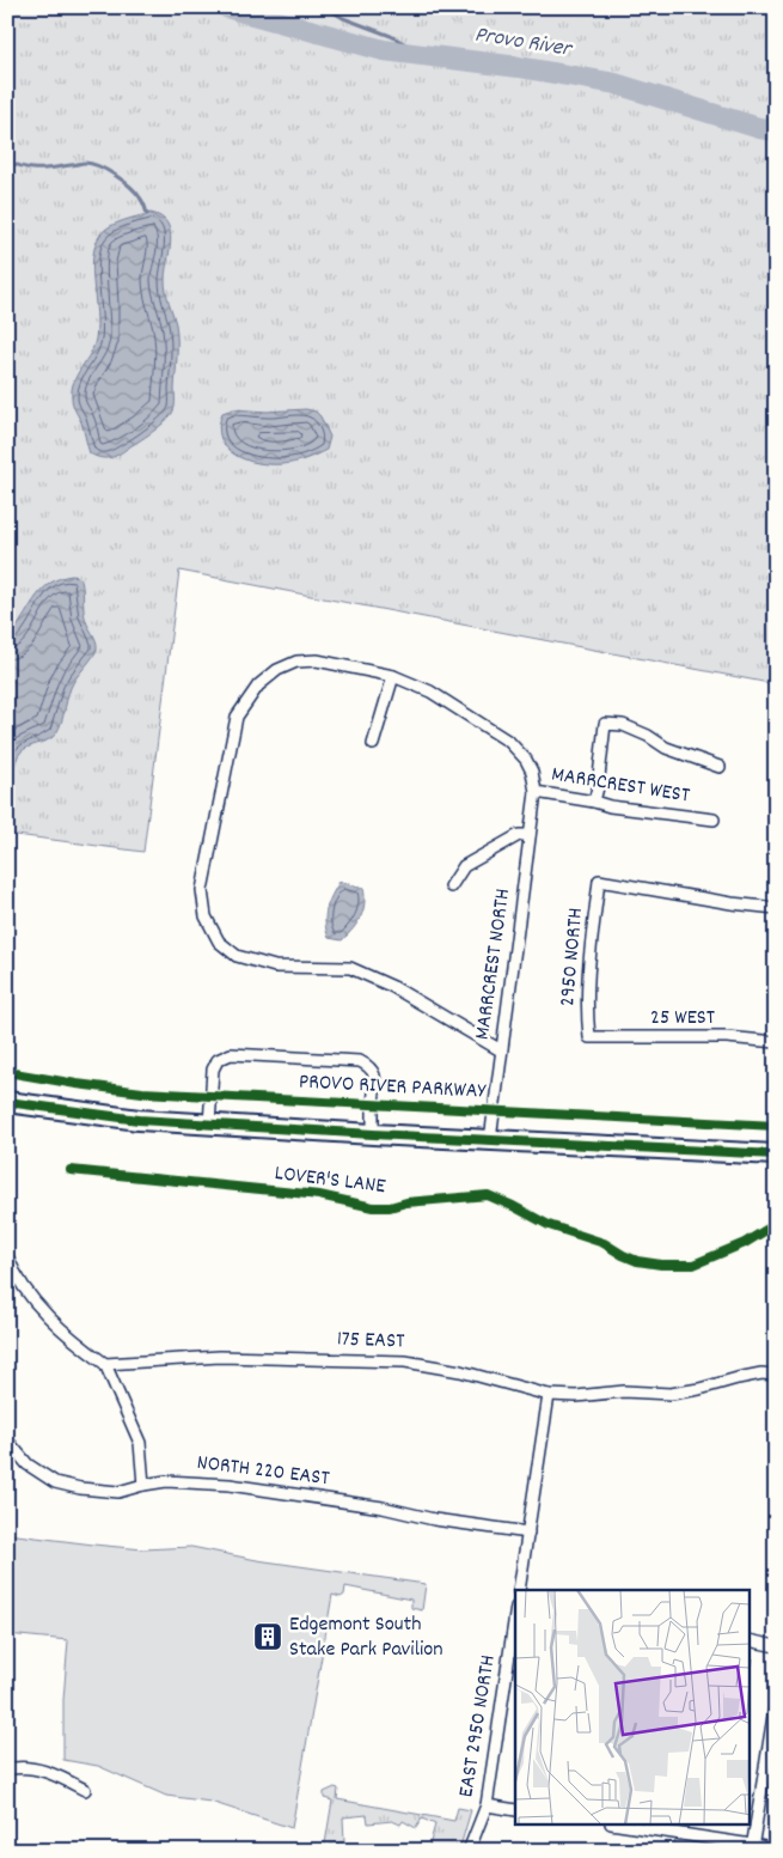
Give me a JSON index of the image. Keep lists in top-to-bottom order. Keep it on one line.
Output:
{"streets":{"street":["MARRCREST WEST","2950 NORTH","MARRCREST NORTH","25 WEST","175 EAST","NORTH 220 EAST","EAST 2950 NORTH"],"cycle path":["PROVO RIVER PARKWAY","LOVER'S LANE"]},"crossings":[["MARRCREST WEST","MARRCREST NORTH"],["2950 NORTH","25 WEST"]],"water":["Provo River"],"places":{"building":["Edgemont South Stake Park Pavilion"]}}
